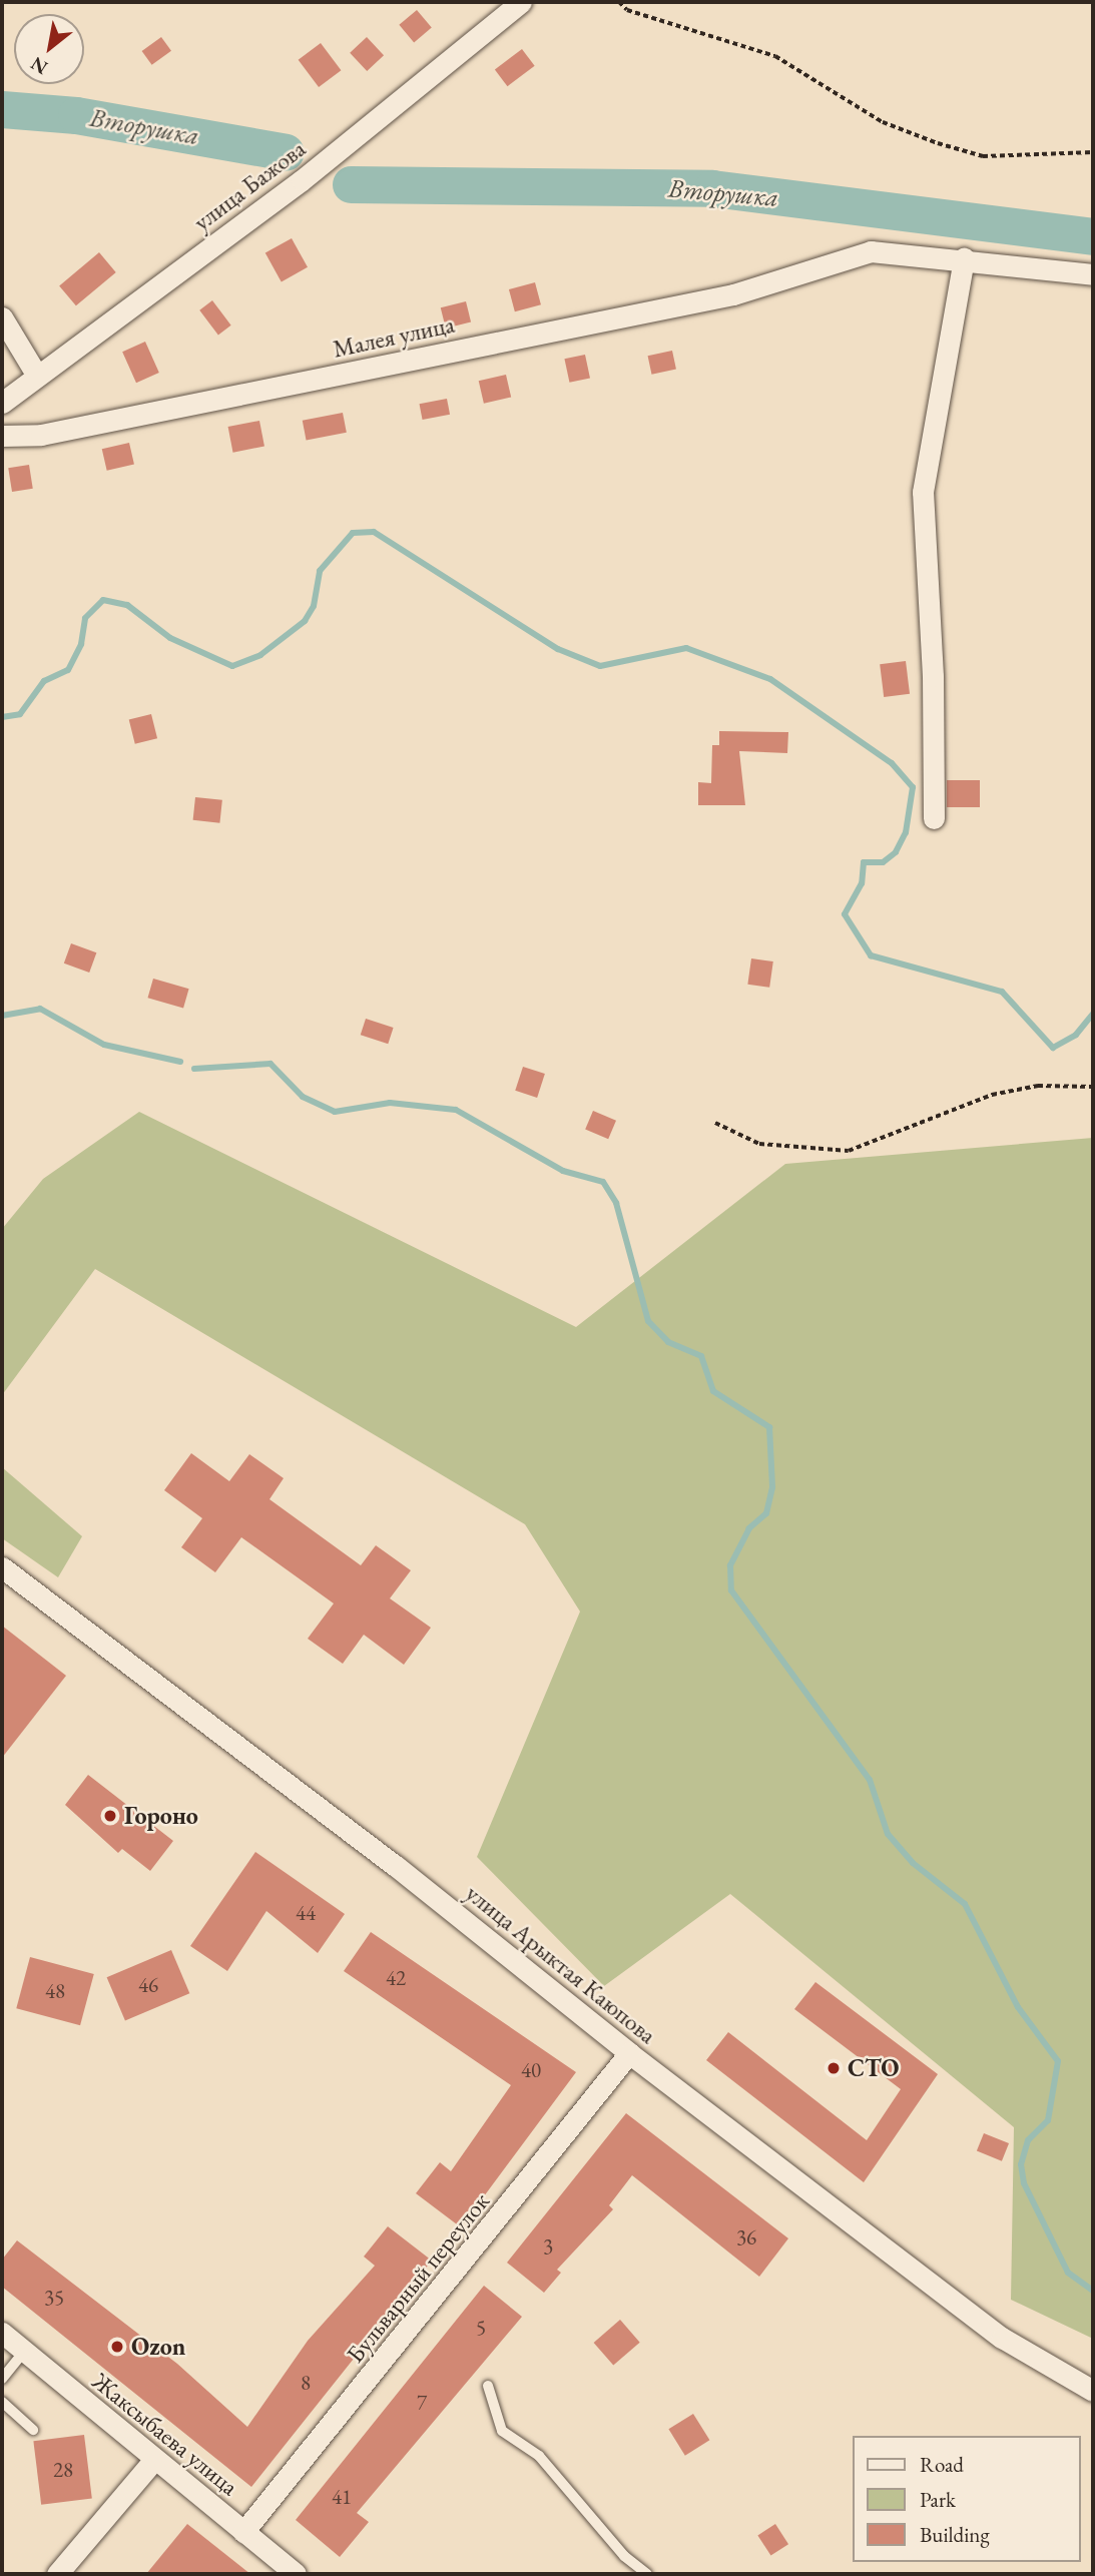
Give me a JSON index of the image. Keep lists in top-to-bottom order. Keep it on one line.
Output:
{"streets":{"street":["улица Бажова","Малея улица","улица Арыктая Каюпова","Бульварный переулок","Жаксыбаева улица"]},"crossings":[["улица Арыктая Каюпова","Бульварный переулок"],["Бульварный переулок","Жаксыбаева улица"]],"water":["Вторушка"],"places":["Гороно","СТО","Ozon"],"house_numbers":["44","42","46","48","40","36","3","35","5","8","7","28","41"],"legend":["Road","Park","Building"],"north":"bottom left"}
